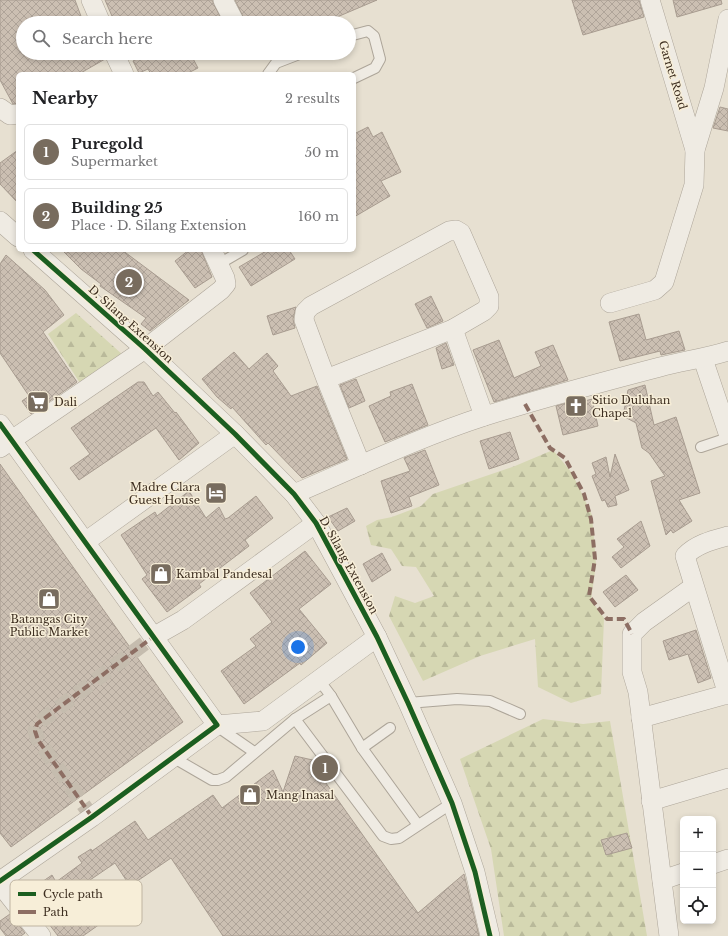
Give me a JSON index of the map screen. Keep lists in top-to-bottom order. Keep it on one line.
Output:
{"streets":{"street":["Garnet Road","D. Silang Extension"]},"places":{"supermarket":["Dali"],"church":["Sitio Duluhan Chapel"],"hotel":["Madre Clara Guest House"],"shop":["Kambal Pandesal","Batangas City Public Market","Mang Inasal"]},"legend":["Cycle path","Path"],"page":{"search":"Search here","heading":["Nearby","2 results"],"list":[{"mark":"1","name":"Puregold","note":"Supermarket","value":"50 m"},{"mark":"2","name":"Building 25","note":"Place · D. Silang Extension","value":"160 m"}],"pins":["2","1"],"map_buttons":["+","−"]}}
